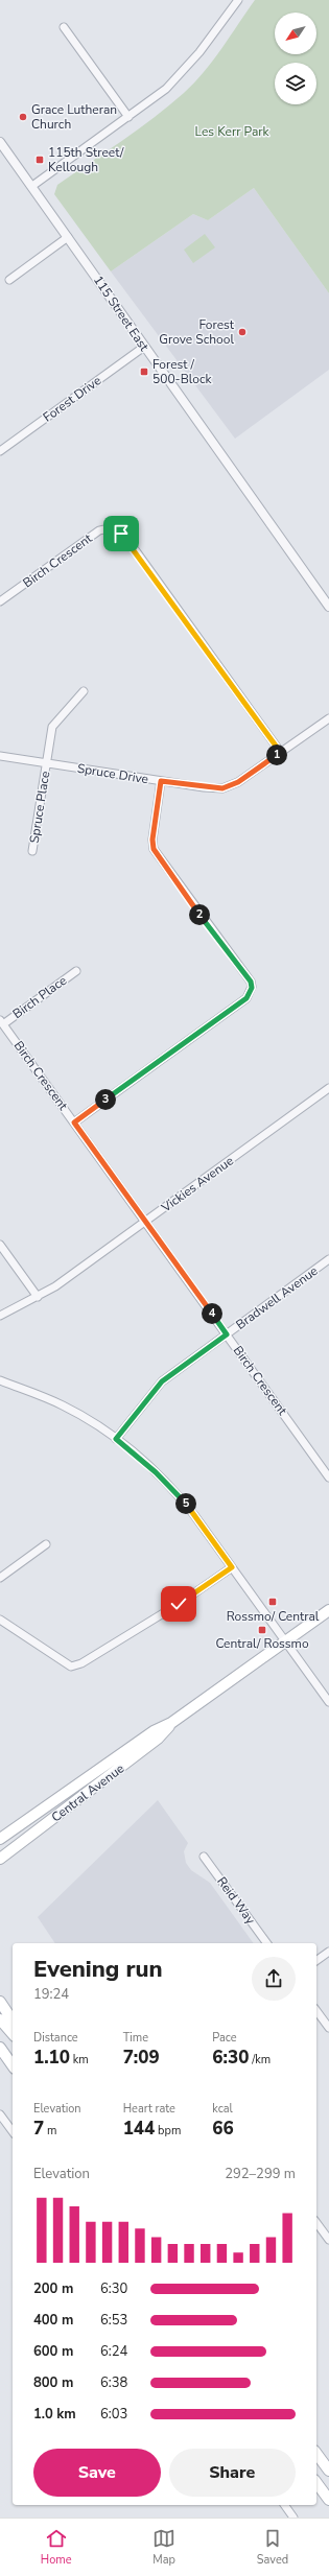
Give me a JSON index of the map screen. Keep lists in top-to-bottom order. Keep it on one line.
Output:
{"streets":{"main road":["Central Avenue"],"street":["115 Street East","Forest Drive","Birch Crescent","Spruce Drive","Spruce Place","Birch Place","Vickies Avenue","Bradwell Avenue","Reid Way"]},"crossings":[["115 Street East","Forest Drive"],["Birch Crescent","Spruce Drive"],["Birch Crescent","Birch Place"],["Birch Crescent","Vickies Avenue"],["Birch Crescent","Bradwell Avenue"],["Spruce Drive","Spruce Place"]],"parks":["Les Kerr Park"],"places":{"other":["Grace Lutheran Church","Forest Grove School"],"transit":["115th Street/ Kellough","Forest / 500-Block","Rossmo/ Central","Central/ Rossmo"]},"north":"bottom left","page":{"pins":["1","2","3","4","5"],"heading":["Evening run","19:24"],"stats":[["Distance","1.10 km"],["Time","7:09"],["Pace","6:30 /km"],["Elevation","7 m"],["Heart rate","144 bpm"],["kcal","66"]],"chart":["Elevation","292–299 m"],"list":[{"name":"200 m","note":"6:30"},{"name":"400 m","note":"6:53"},{"name":"600 m","note":"6:24"},{"name":"800 m","note":"6:38"},{"name":"1.0 km","note":"6:03"}],"buttons":["Save","Share"],"tabs":["Home","Map","Saved"]}}
